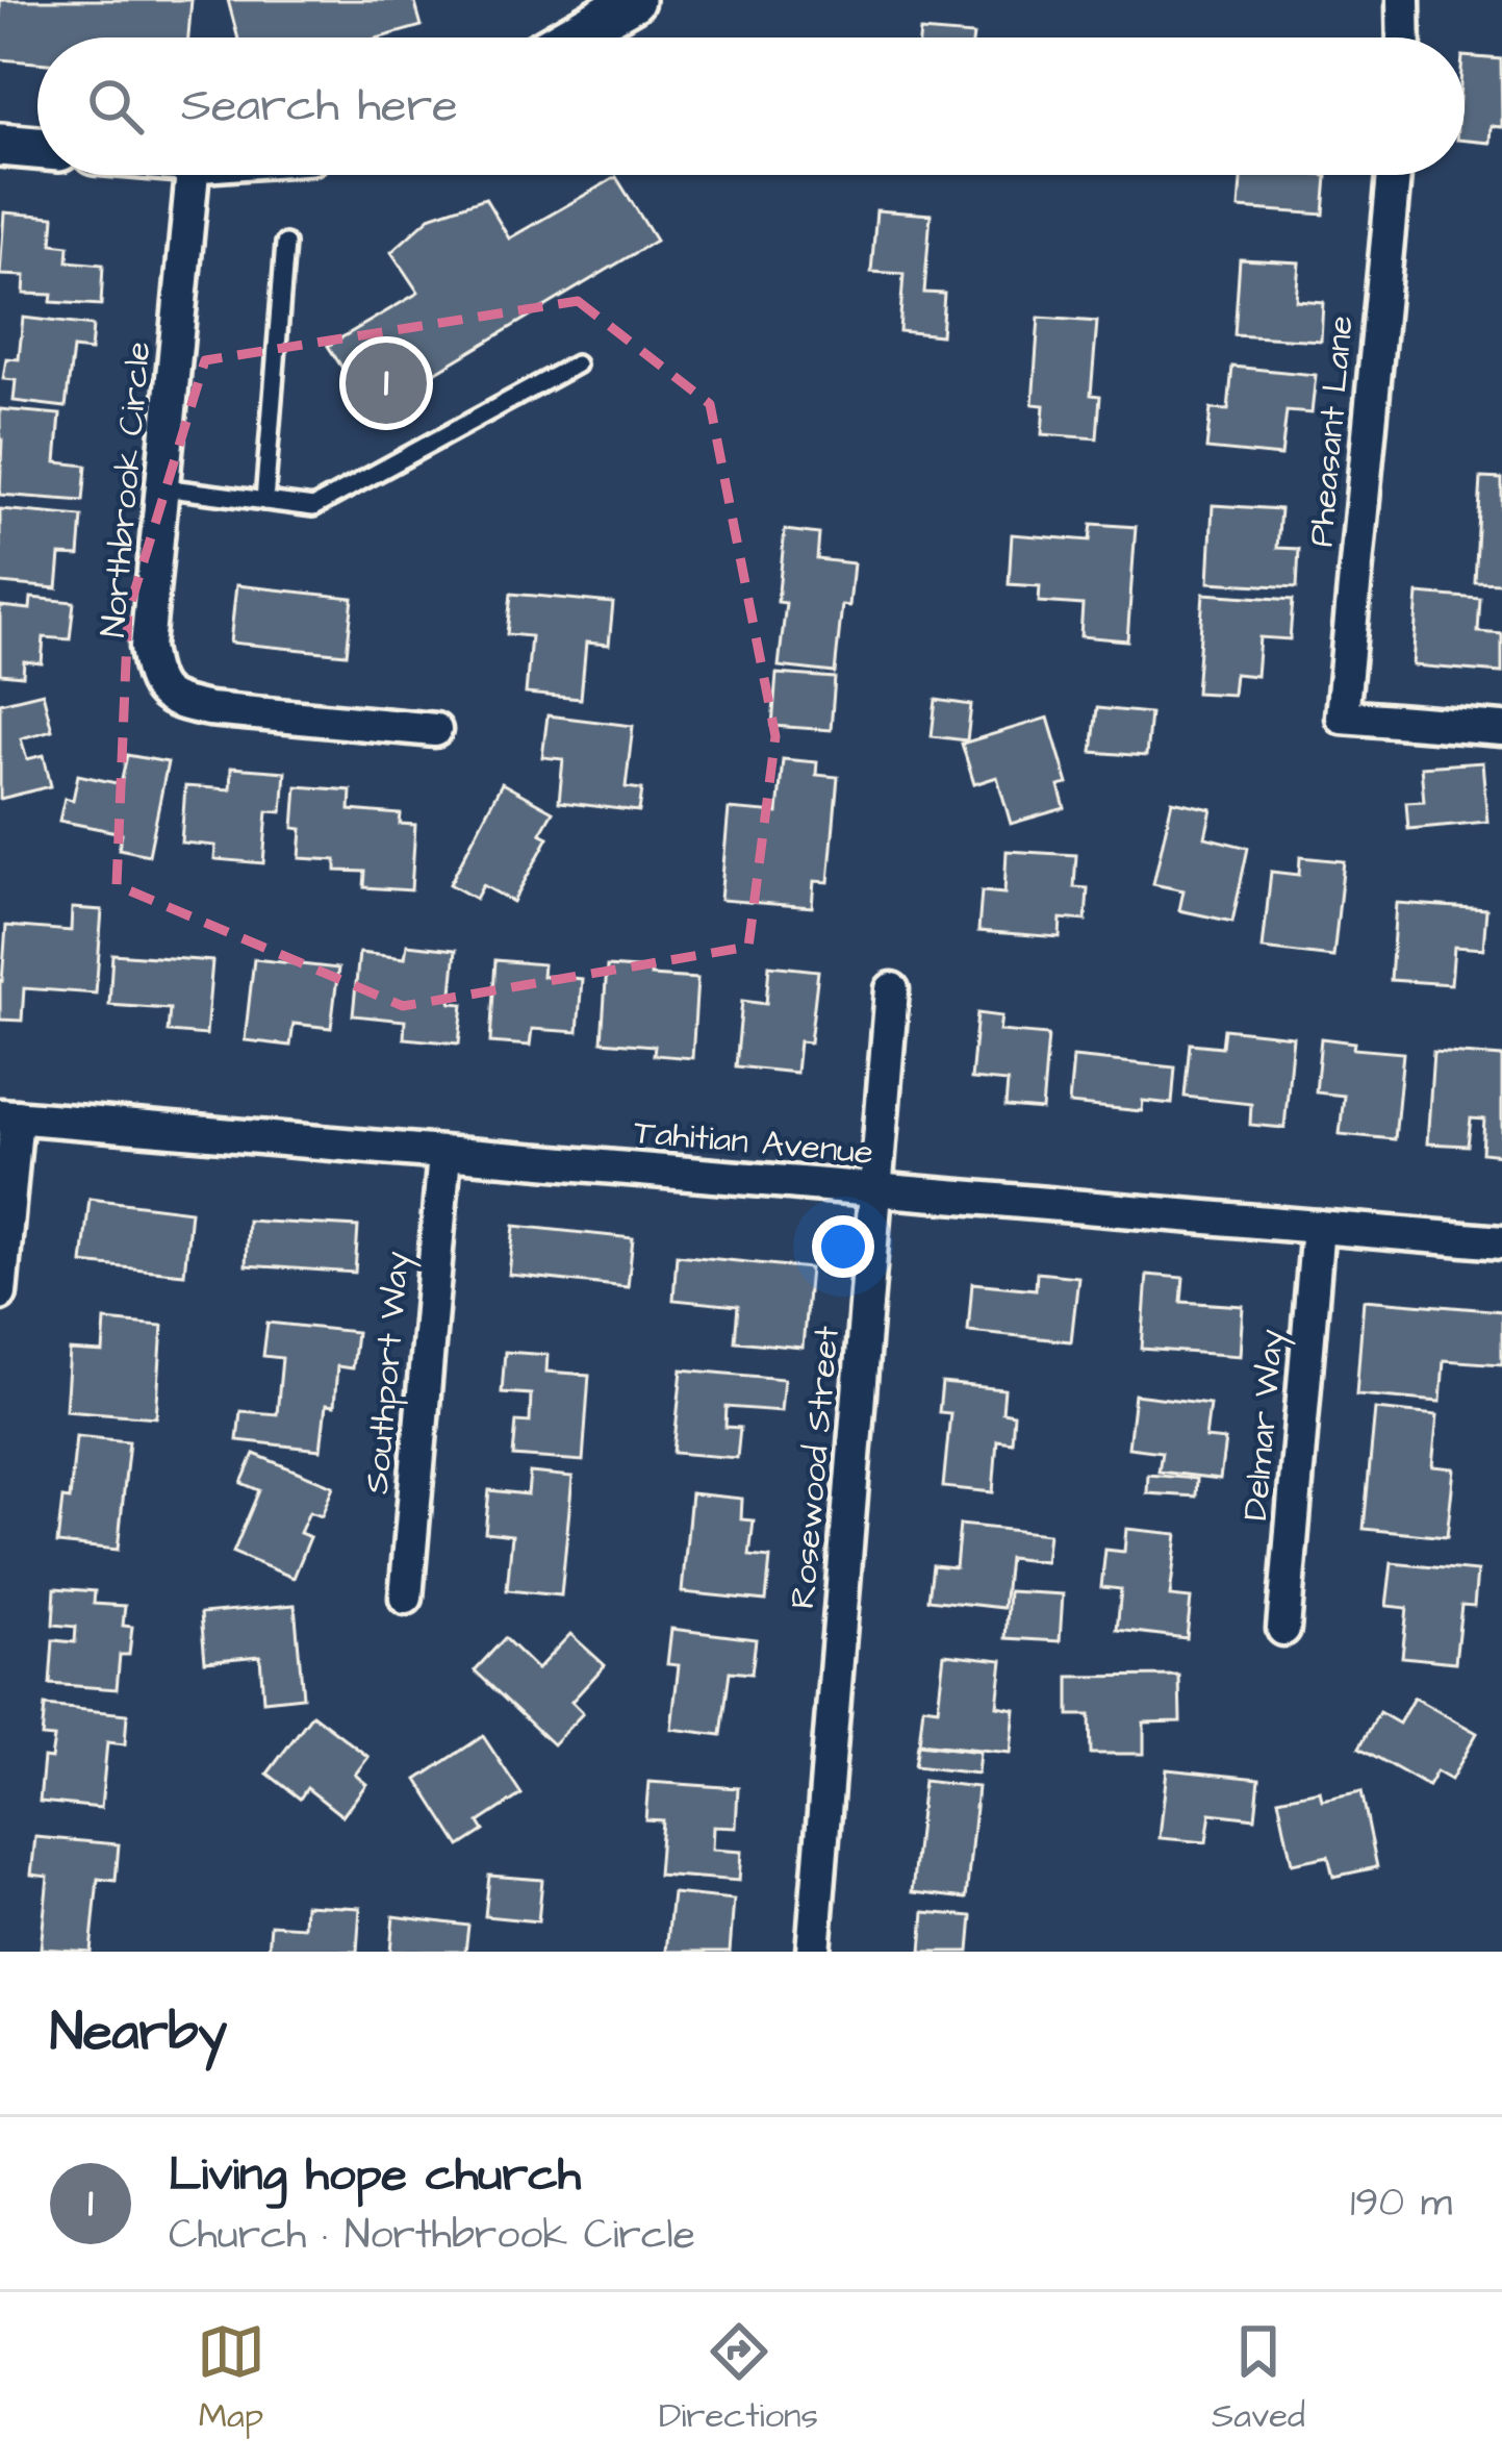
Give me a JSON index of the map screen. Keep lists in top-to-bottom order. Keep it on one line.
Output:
{"streets":{"street":["Pheasant Lane","Northbrook Circle","Tahitian Avenue","Southport Way","Delmar Way","Rosewood Street"]},"crossings":[["Tahitian Avenue","Southport Way"],["Tahitian Avenue","Delmar Way"],["Tahitian Avenue","Rosewood Street"]],"page":{"search":"Search here","pins":"1","heading":"Nearby","list":[{"mark":"1","name":"Living hope church","note":"Church · Northbrook Circle","value":"190 m"}],"nav":["Map","Directions","Saved"]}}
